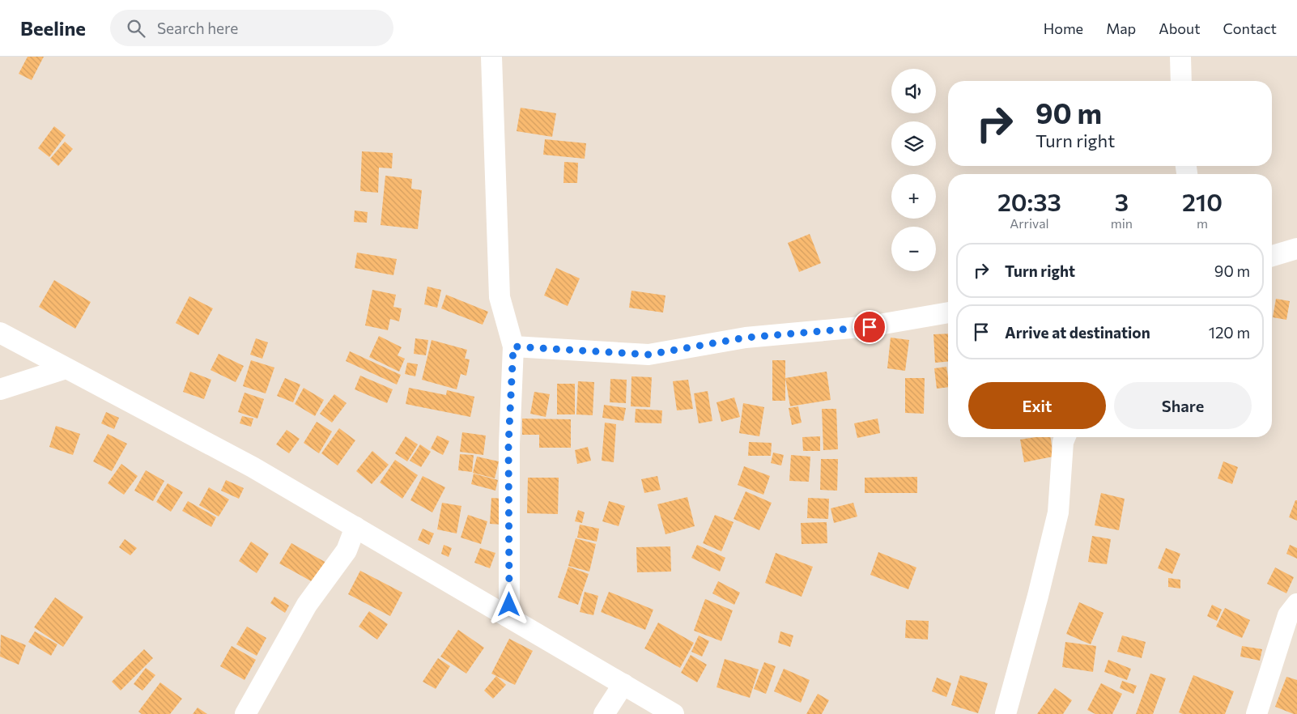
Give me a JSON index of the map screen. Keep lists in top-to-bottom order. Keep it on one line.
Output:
{"page":{"header":"Beeline","search":"Search here","nav":["Home","Map","About","Contact"],"map_buttons":["+","−"],"turn":["90 m","Turn right"],"eta":["20:33","Arrival","3","min","210","m"],"list":[{"name":"Turn right","value":"90 m"},{"name":"Arrive at destination","value":"120 m"}],"buttons":["Exit","Share"]}}
